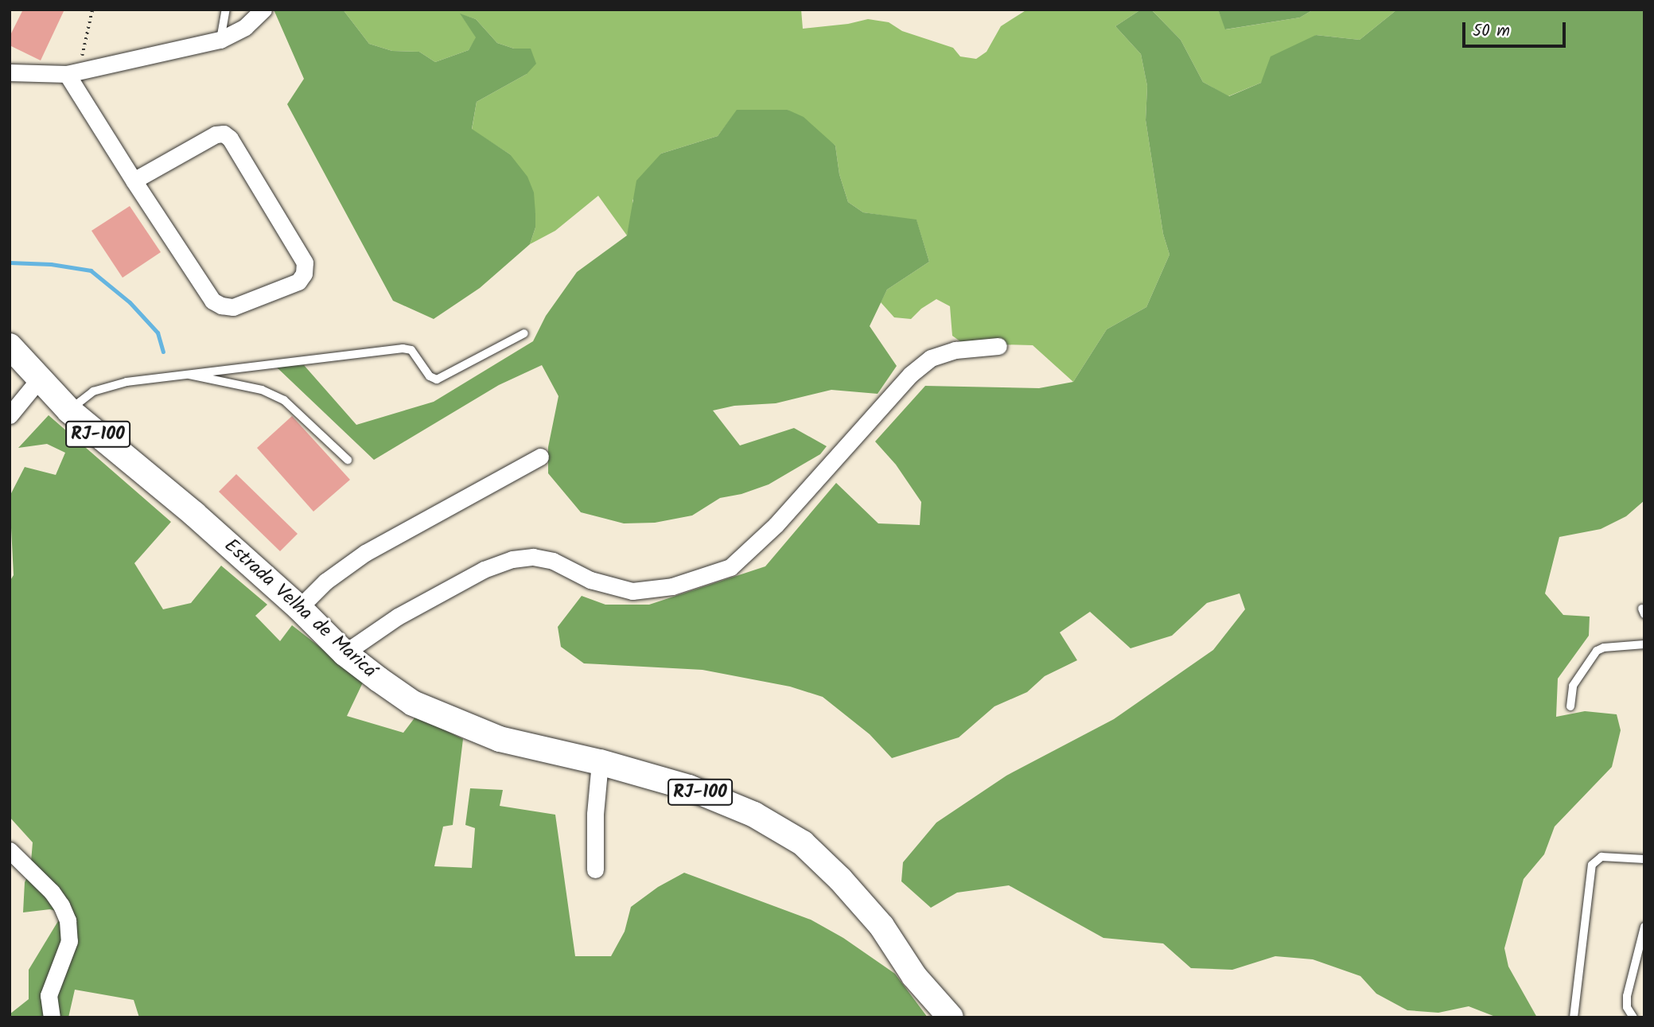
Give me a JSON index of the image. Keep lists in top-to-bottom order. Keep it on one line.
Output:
{"streets":{"main road":["RJ-100","Estrada Velha de Maricá"]},"scale_bar":"50 m"}
